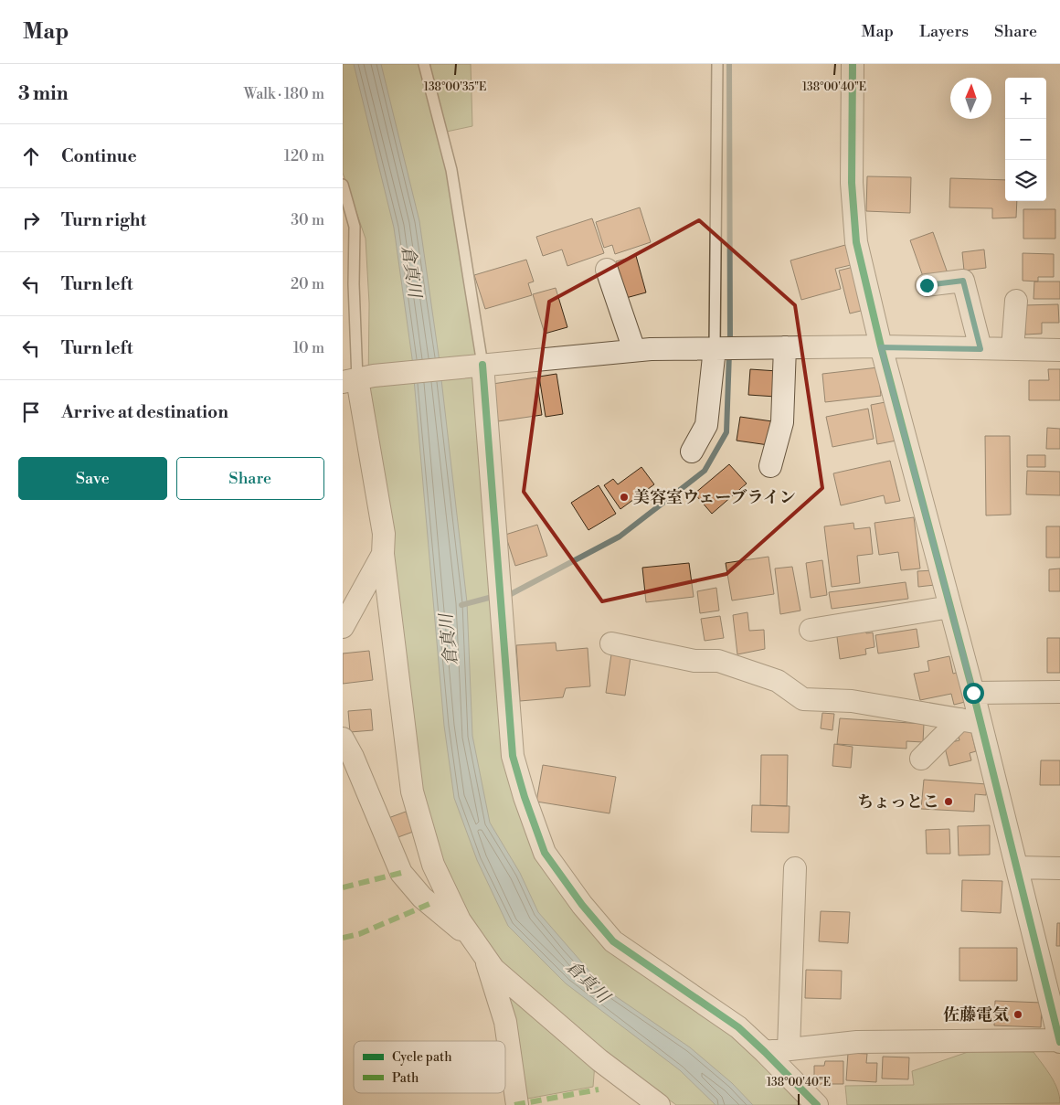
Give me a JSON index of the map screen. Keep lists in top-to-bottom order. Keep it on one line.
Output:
{"water":["倉真川"],"places":["美容室ウェーブライン","ちょっとこ","佐藤電気"],"legend":["Cycle path","Path"],"north":"top","page":{"header":"Map","nav":["Map","Layers","Share"],"heading":["3 min","Walk · 180 m"],"map_buttons":["+","−"],"list":[["Continue","120 m"],["Turn right","30 m"],["Turn left","20 m"],["Turn left","10 m"],"Arrive at destination"],"buttons":["Save","Share"]},"coordinates":["138°00'35\"E","138°00'40\"E"]}
